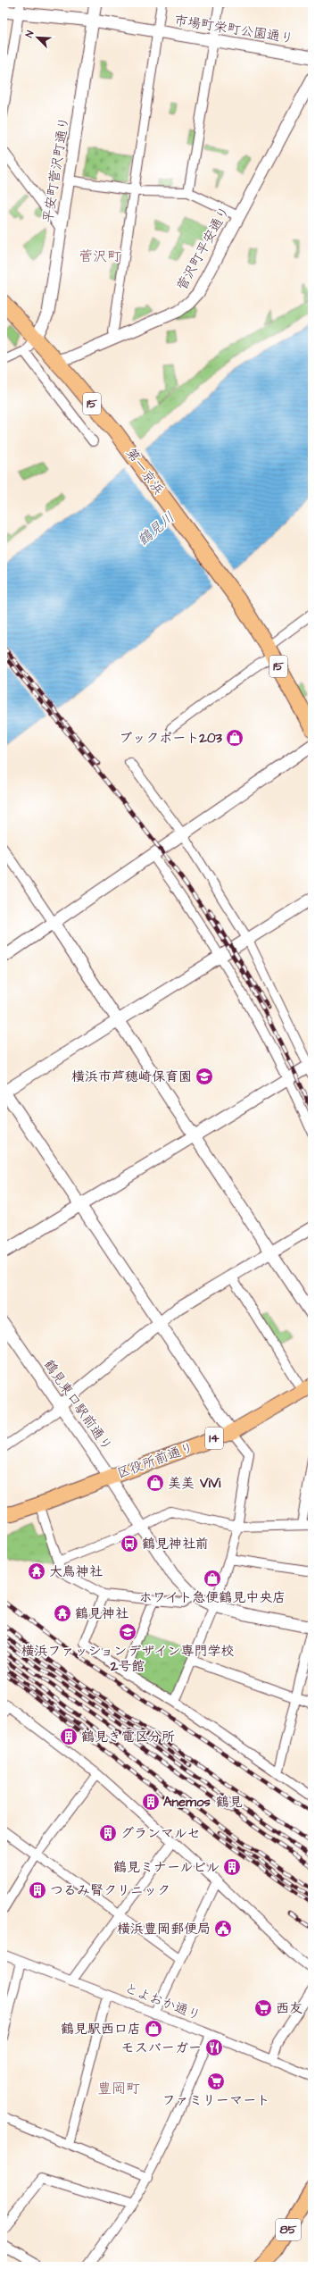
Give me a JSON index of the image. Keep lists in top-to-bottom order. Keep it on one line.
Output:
{"streets":{"highway":["15","第一京浜"],"main road":["14","区役所前通り","85"],"street":["市場町栄町公園通り","平安町菅沢町通り","菅沢町平安通り","鶴見東口駅前通り","とよおか通り"]},"crossings":[["市場町栄町公園通り","平安町菅沢町通り"],["平安町菅沢町通り","第一京浜"],["菅沢町平安通り","第一京浜"],["鶴見東口駅前通り","区役所前通り"]],"districts":["菅沢町","豊岡町"],"water":["鶴見川"],"places":{"shop":["ブックポート203","美美 ViVi","ホワイト急便鶴見中央店","鶴見駅西口店"],"school or university":["横浜市芦穂崎保育園","横浜ファッションデザイン専門学校 2号館"],"bus stop":["鶴見神社前"],"temple":["大鳥神社","鶴見神社"],"building":["鶴見き電区分所","Anemos 鶴見","グランマルセ","鶴見ミナールビル","つるみ腎クリニック"],"public building":["横浜豊岡郵便局"],"supermarket":["西友","ファミリーマート"],"restaurant":["モスバーガー"]},"north":"top left"}
